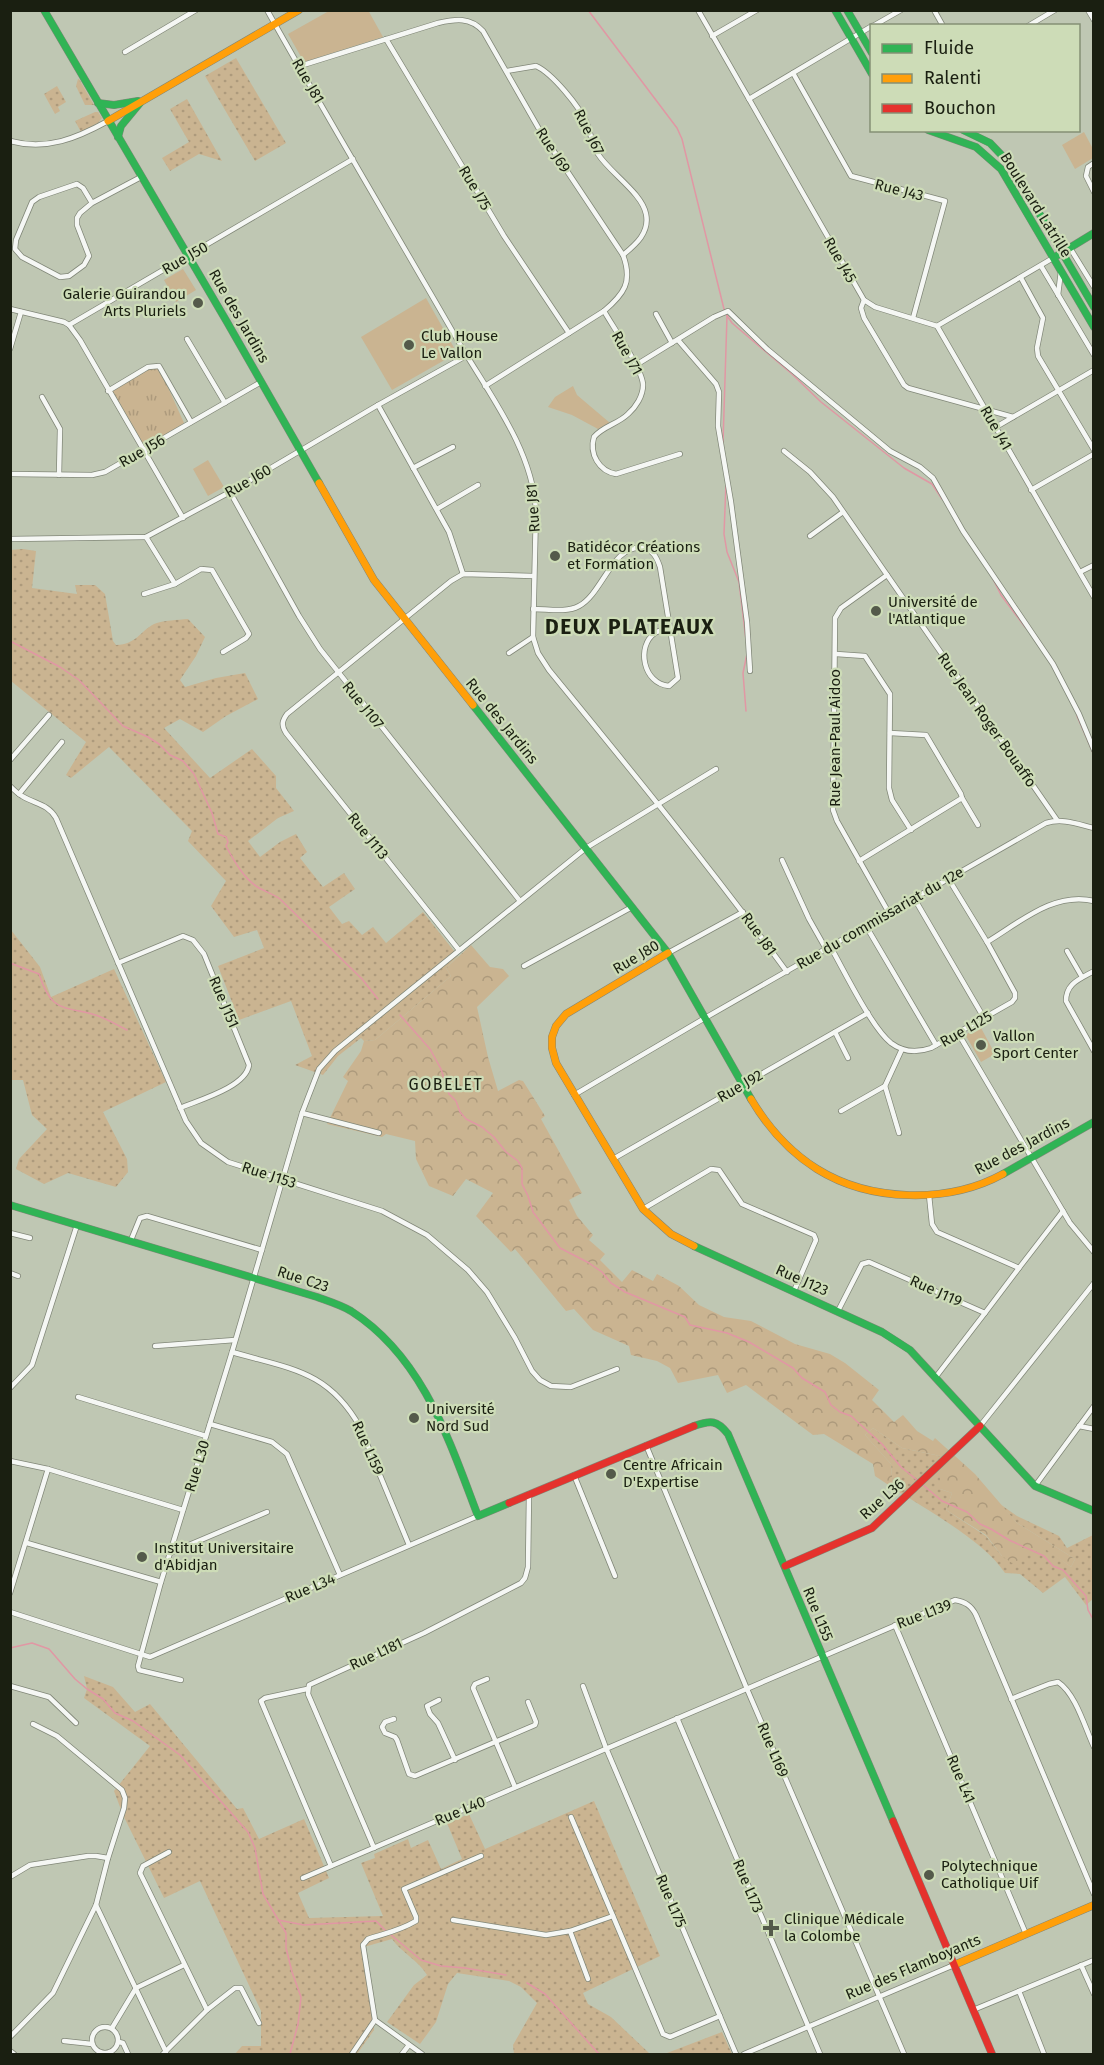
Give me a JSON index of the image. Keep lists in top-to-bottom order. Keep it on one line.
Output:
{"streets":{"street":["Rue J81","Rue J67","Rue J69","Rue J75","Rue J43","Boulevard Latrille","Rue J50","Rue J45","Rue des Jardins","Rue J71","Rue J41","Rue J56","Rue J60","Rue J107","Rue Jean Roger Bouaffo","Rue Jean-Paul Aidoo","Rue J113","Rue du commissariat du 12e","Rue J80","Rue J151","Rue L125","Rue J92","Rue J153","Rue C23","Rue J123","Rue J119","Rue L159","Rue L30","Rue L36","Rue L34","Rue L155","Rue L139","Rue L181","Rue L169","Rue L41","Rue L40","Rue L173","Rue L175","Rue des Flamboyants"]},"crossings":[["Rue J81","Rue J69"],["Rue J81","Rue J50"],["Rue J81","Rue J60"],["Rue J81","Rue du commissariat du 12e"],["Rue J81","Rue J80"],["Rue J81","Rue L30"],["Rue J67","Rue J69"],["Rue J69","Rue J75"],["Rue J69","Rue J71"],["Rue J50","Rue des Jardins"],["Rue J45","Rue J41"],["Rue des Jardins","Rue J56"],["Rue des Jardins","Rue J60"],["Rue des Jardins","Rue du commissariat du 12e"],["Rue des Jardins","Rue J80"],["Rue des Jardins","Rue J92"],["Rue des Jardins","Rue L30"],["Rue J60","Rue J107"],["Rue J107","Rue J113"],["Rue J107","Rue L30"],["Rue Jean Roger Bouaffo","Rue Jean-Paul Aidoo"],["Rue Jean Roger Bouaffo","Rue du commissariat du 12e"],["Rue Jean-Paul Aidoo","Rue du commissariat du 12e"],["Rue J113","Rue L30"],["Rue du commissariat du 12e","Rue L125"],["Rue du commissariat du 12e","Rue J123"],["Rue J80","Rue J123"],["Rue J151","Rue J153"],["Rue J92","Rue J123"],["Rue J153","Rue L30"],["Rue C23","Rue L30"],["Rue C23","Rue L34"],["Rue C23","Rue L155"],["Rue J123","Rue J119"],["Rue J123","Rue L36"],["Rue L159","Rue L30"],["Rue L159","Rue L34"],["Rue L30","Rue L34"],["Rue L36","Rue L155"],["Rue L34","Rue L155"],["Rue L155","Rue L139"],["Rue L155","Rue L181"],["Rue L155","Rue L169"],["Rue L155","Rue des Flamboyants"],["Rue L139","Rue L169"],["Rue L139","Rue L41"],["Rue L139","Rue L40"],["Rue L139","Rue L173"],["Rue L139","Rue L175"],["Rue L169","Rue des Flamboyants"],["Rue L41","Rue des Flamboyants"],["Rue L173","Rue des Flamboyants"]],"districts":["DEUX PLATEAUX","GOBELET"],"places":{"other":["Galerie Guirandou Arts Pluriels","Club House Le Vallon","Batidécor Créations et Formation","Université de l'Atlantique","Vallon Sport Center","Université Nord Sud","Centre Africain D'Expertise","Institut Universitaire d'Abidjan","Polytechnique Catholique Uif"],"health":["Clinique Médicale la Colombe"]},"legend":["Fluide","Ralenti","Bouchon"]}
